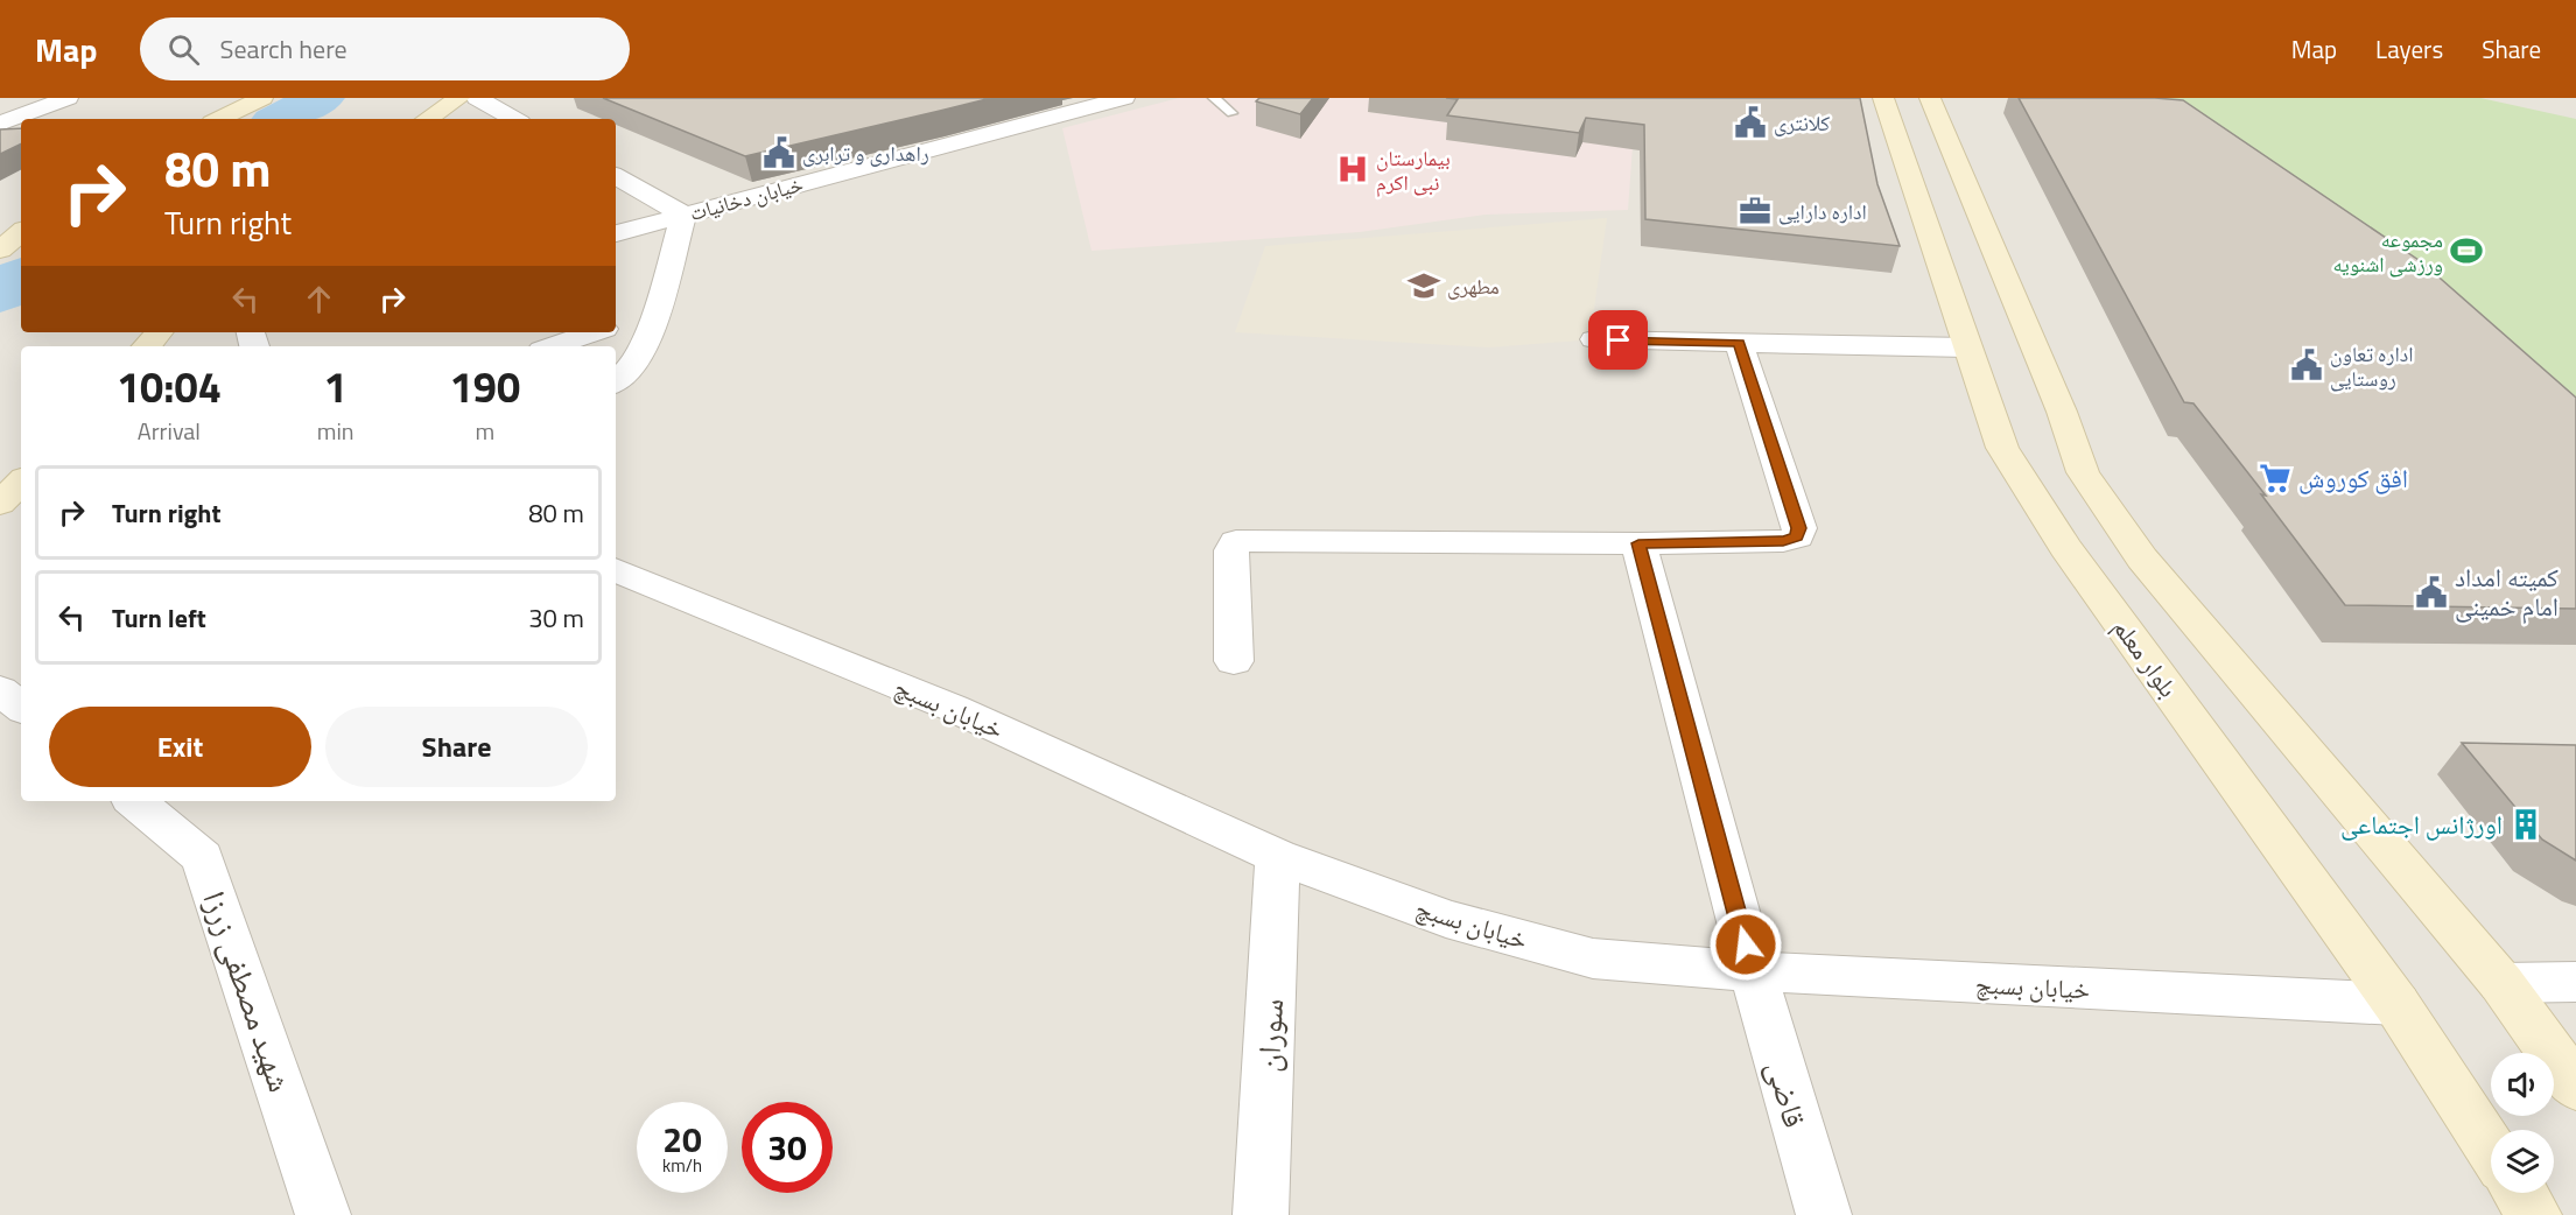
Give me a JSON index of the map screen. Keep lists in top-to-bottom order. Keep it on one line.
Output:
{"streets":{"main road":["بلوار معلم"],"street":["خیابان دخانیات","خیابان بسبچ","شهید مصطفی زرزا","سوران","قاضی"]},"crossings":[["بلوار معلم","خیابان بسبچ"],["خیابان بسبچ","سوران"],["خیابان بسبچ","قاضی"]],"places":{"public building":["کلانتری","راهداری و ترابری","اداره تعاون روستایی","کمیته امداد امام خمینی"],"hospital":["بیمارستان نبی اکرم"],"office":["اداره دارایی"],"sports":["مجموعه ورزشی اشنویه"],"school or university":["مطهری"],"supermarket":["افق کوروش"],"building":["اورژانس اجتماعی"]},"page":{"header":"Map","search":"Search here","nav":["Map","Layers","Share"],"turn":["80 m","Turn right"],"eta":["10:04","Arrival","1","min","190","m"],"list":[{"name":"Turn right","value":"80 m"},{"name":"Turn left","value":"30 m"}],"buttons":["Exit","Share"],"speed":"20 km/h","limit":"30"}}
